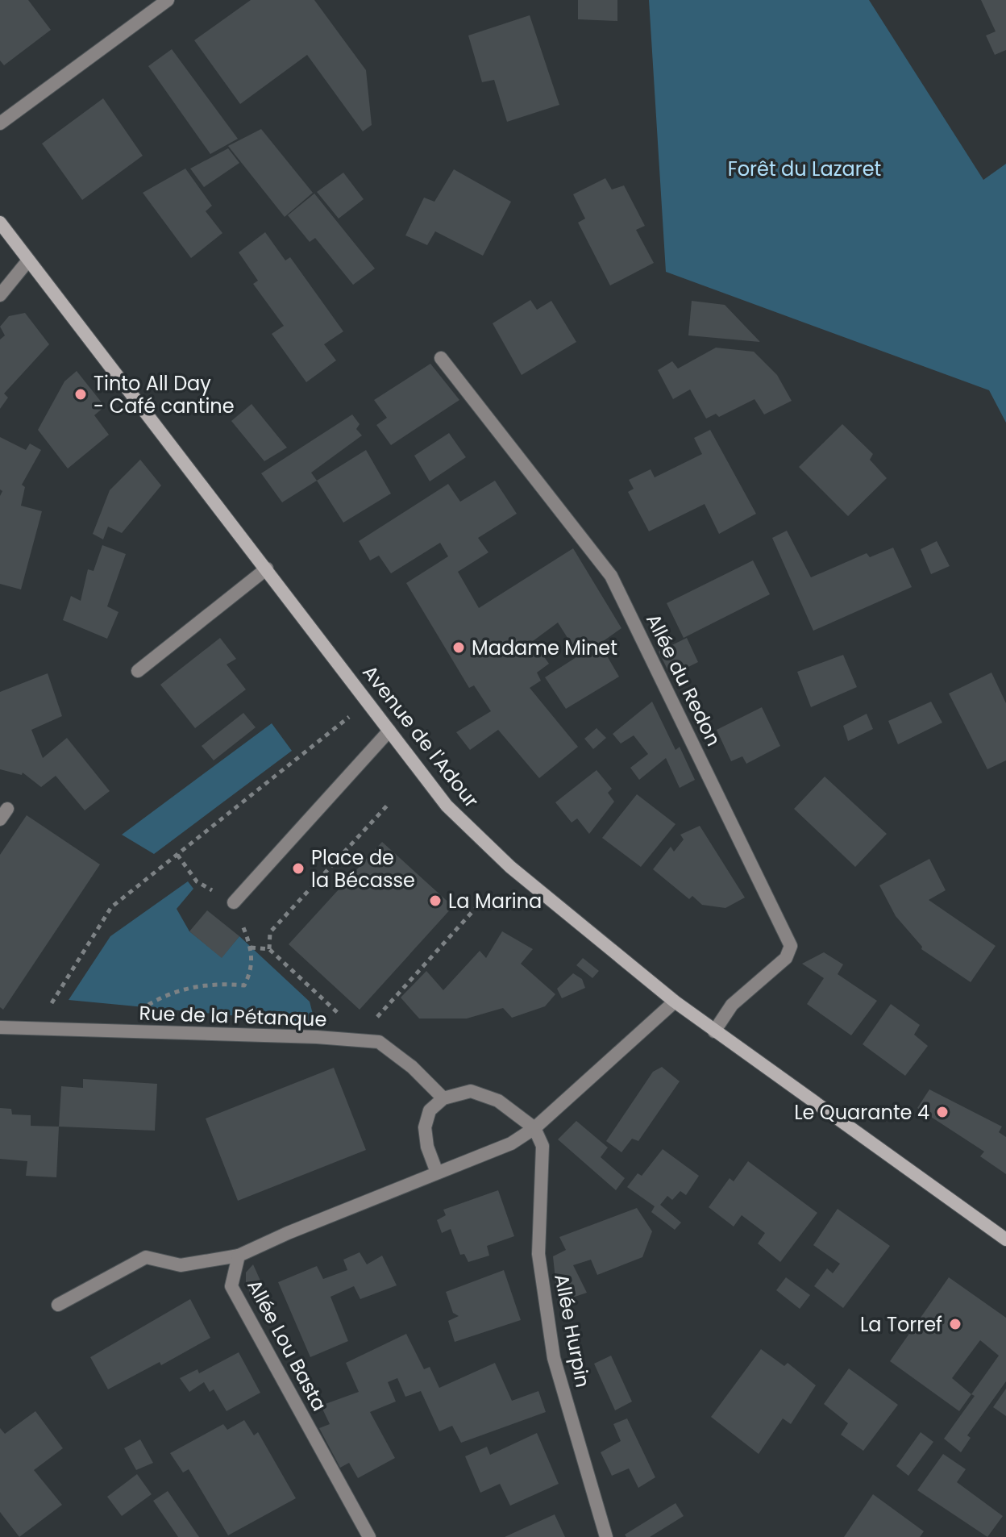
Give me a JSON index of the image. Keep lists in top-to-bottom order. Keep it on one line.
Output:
{"streets":{"main road":["Avenue de l'Adour"],"street":["Allée du Redon","Rue de la Pétanque","Allée Hurpin","Allée Lou Basta"]},"crossings":[["Allée du Redon","Avenue de l'Adour"],["Avenue de l'Adour","Allée Lou Basta"],["Allée Hurpin","Allée Lou Basta"]],"parks":["Forêt du Lazaret"],"places":["Tinto All Day - Café cantine","Madame Minet","Place de la Bécasse","La Marina","Le Quarante 4","La Torref"]}
